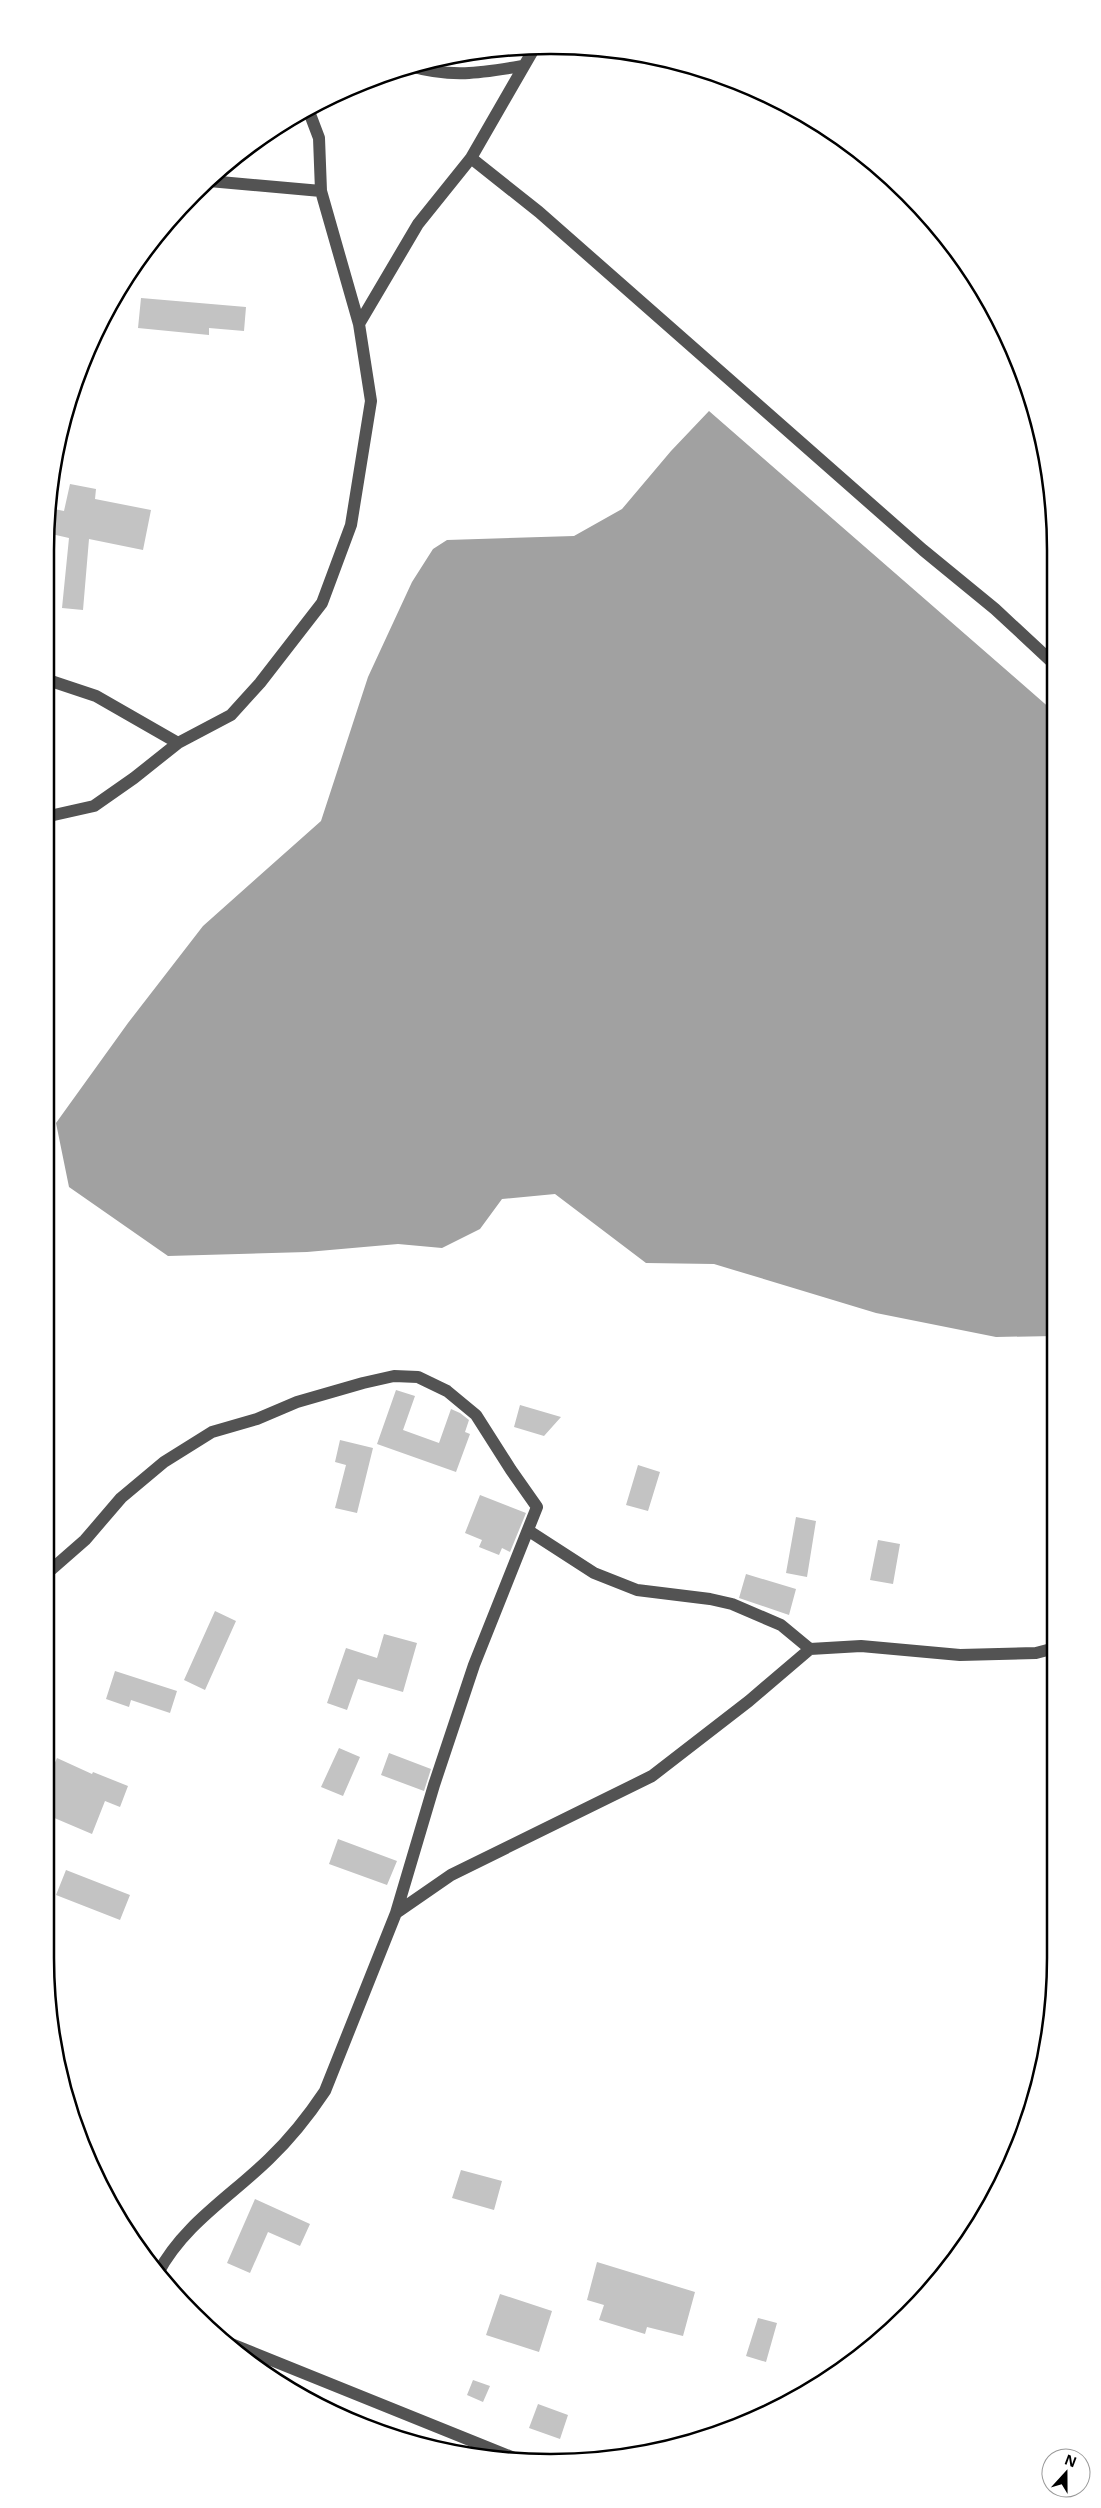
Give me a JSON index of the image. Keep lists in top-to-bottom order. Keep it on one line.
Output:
{"north":"top"}
